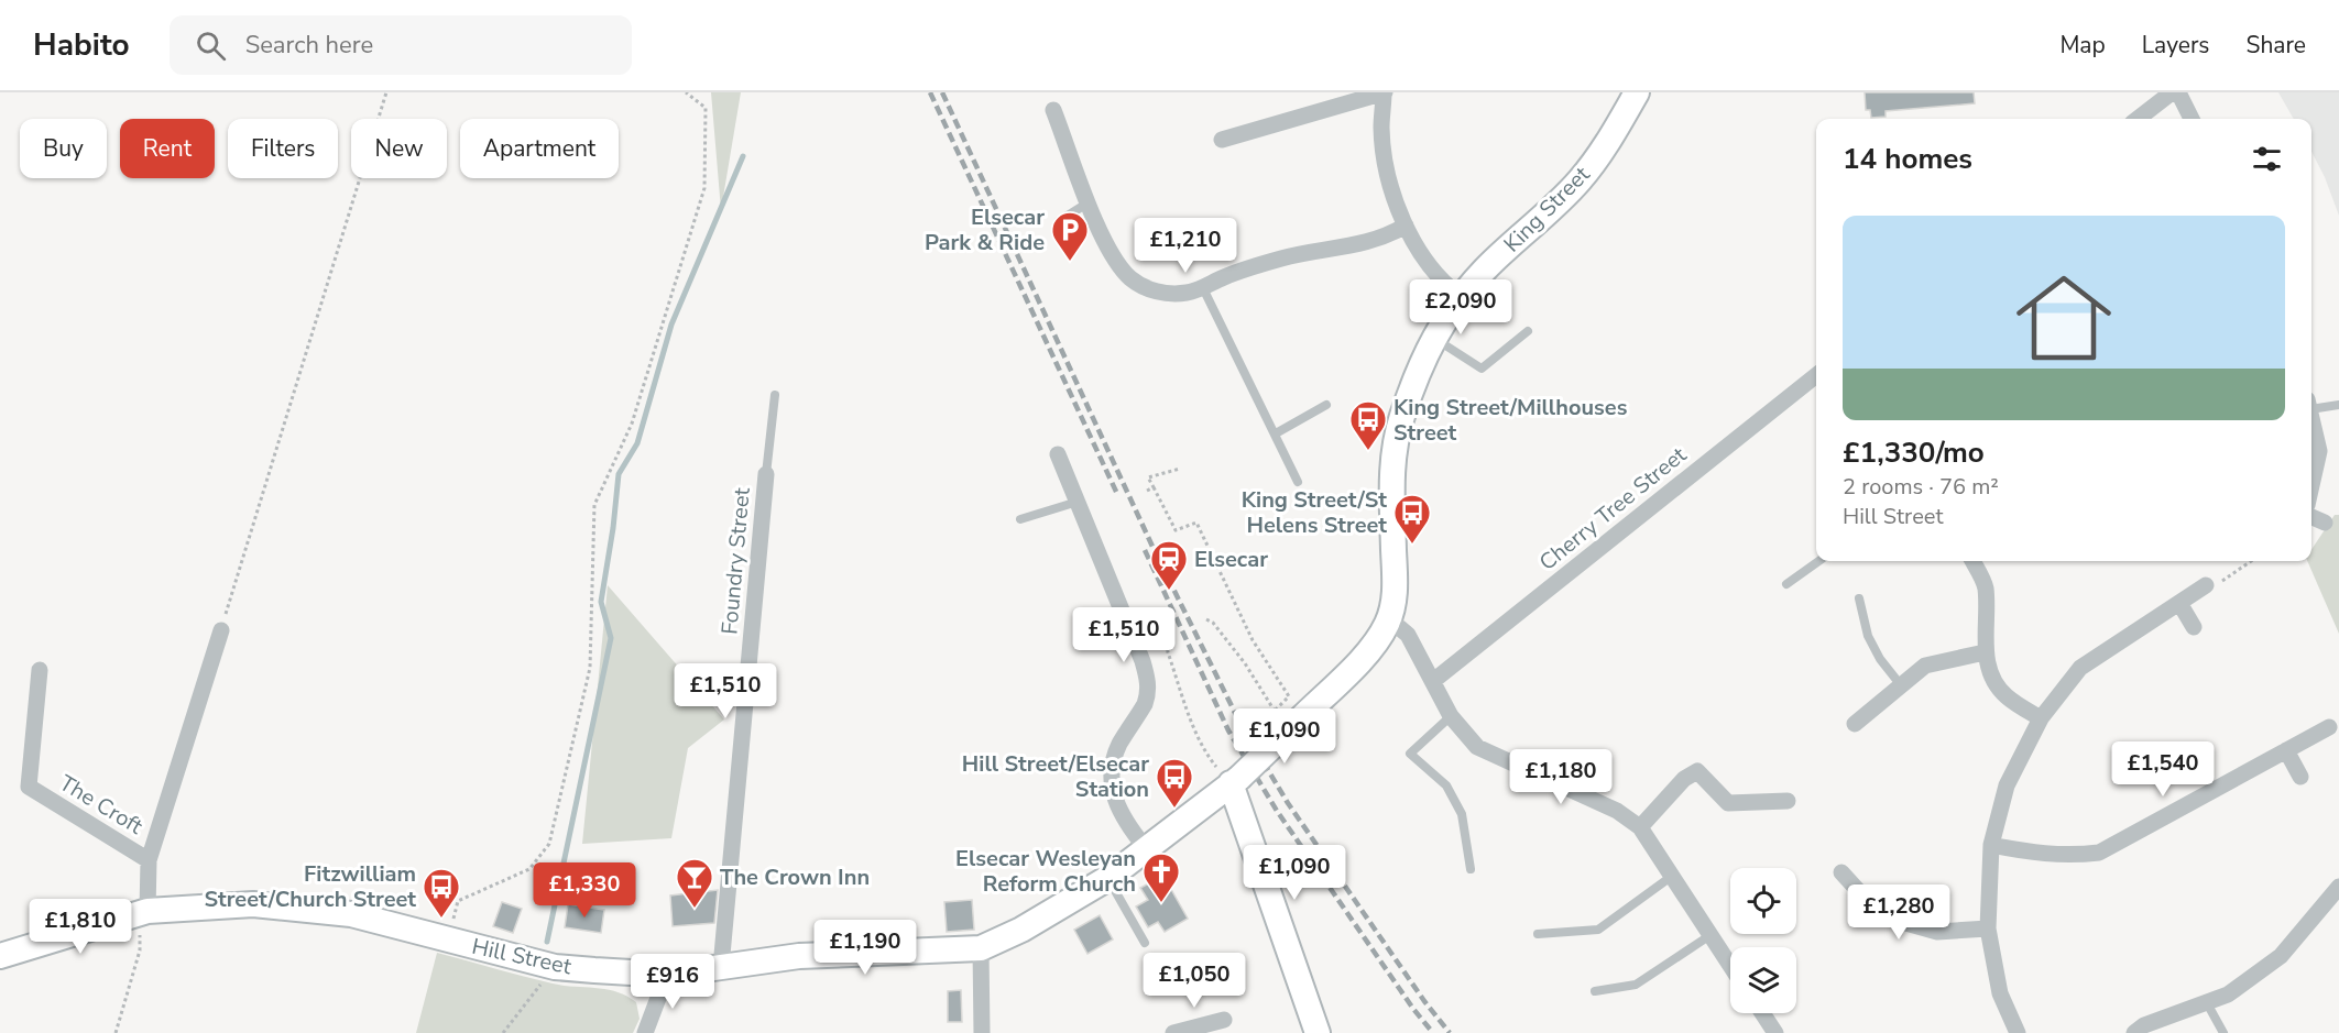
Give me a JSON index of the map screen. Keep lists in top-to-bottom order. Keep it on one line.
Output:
{"streets":{"main road":["King Street","Hill Street"],"street":["Cherry Tree Street","Foundry Street","The Croft"]},"crossings":[["King Street","Hill Street"],["Foundry Street","Hill Street"],["The Croft","Hill Street"]],"places":{"parking":["Elsecar Park & Ride"],"bus stop":["King Street/Millhouses Street","King Street/St Helens Street","Hill Street/Elsecar Station","Fitzwilliam Street/Church Street"],"station":["Elsecar"],"church":["Elsecar Wesleyan Reform Church"],"bar":["The Crown Inn"]},"page":{"header":"Habito","search":"Search here","nav":["Map","Layers","Share"],"chip":["Buy","Rent","Filters","New","Apartment"],"heading":"14 homes","list":[{"name":"£1,330/mo","note":"2 rooms · 76 m² · Hill Street"}],"price":["£1,210","£2,090","£1,510","£1,510","£1,090","£1,540","£1,180","£1,090","£1,330","£1,280","£1,810","£1,190","£1,050","£916"]}}
